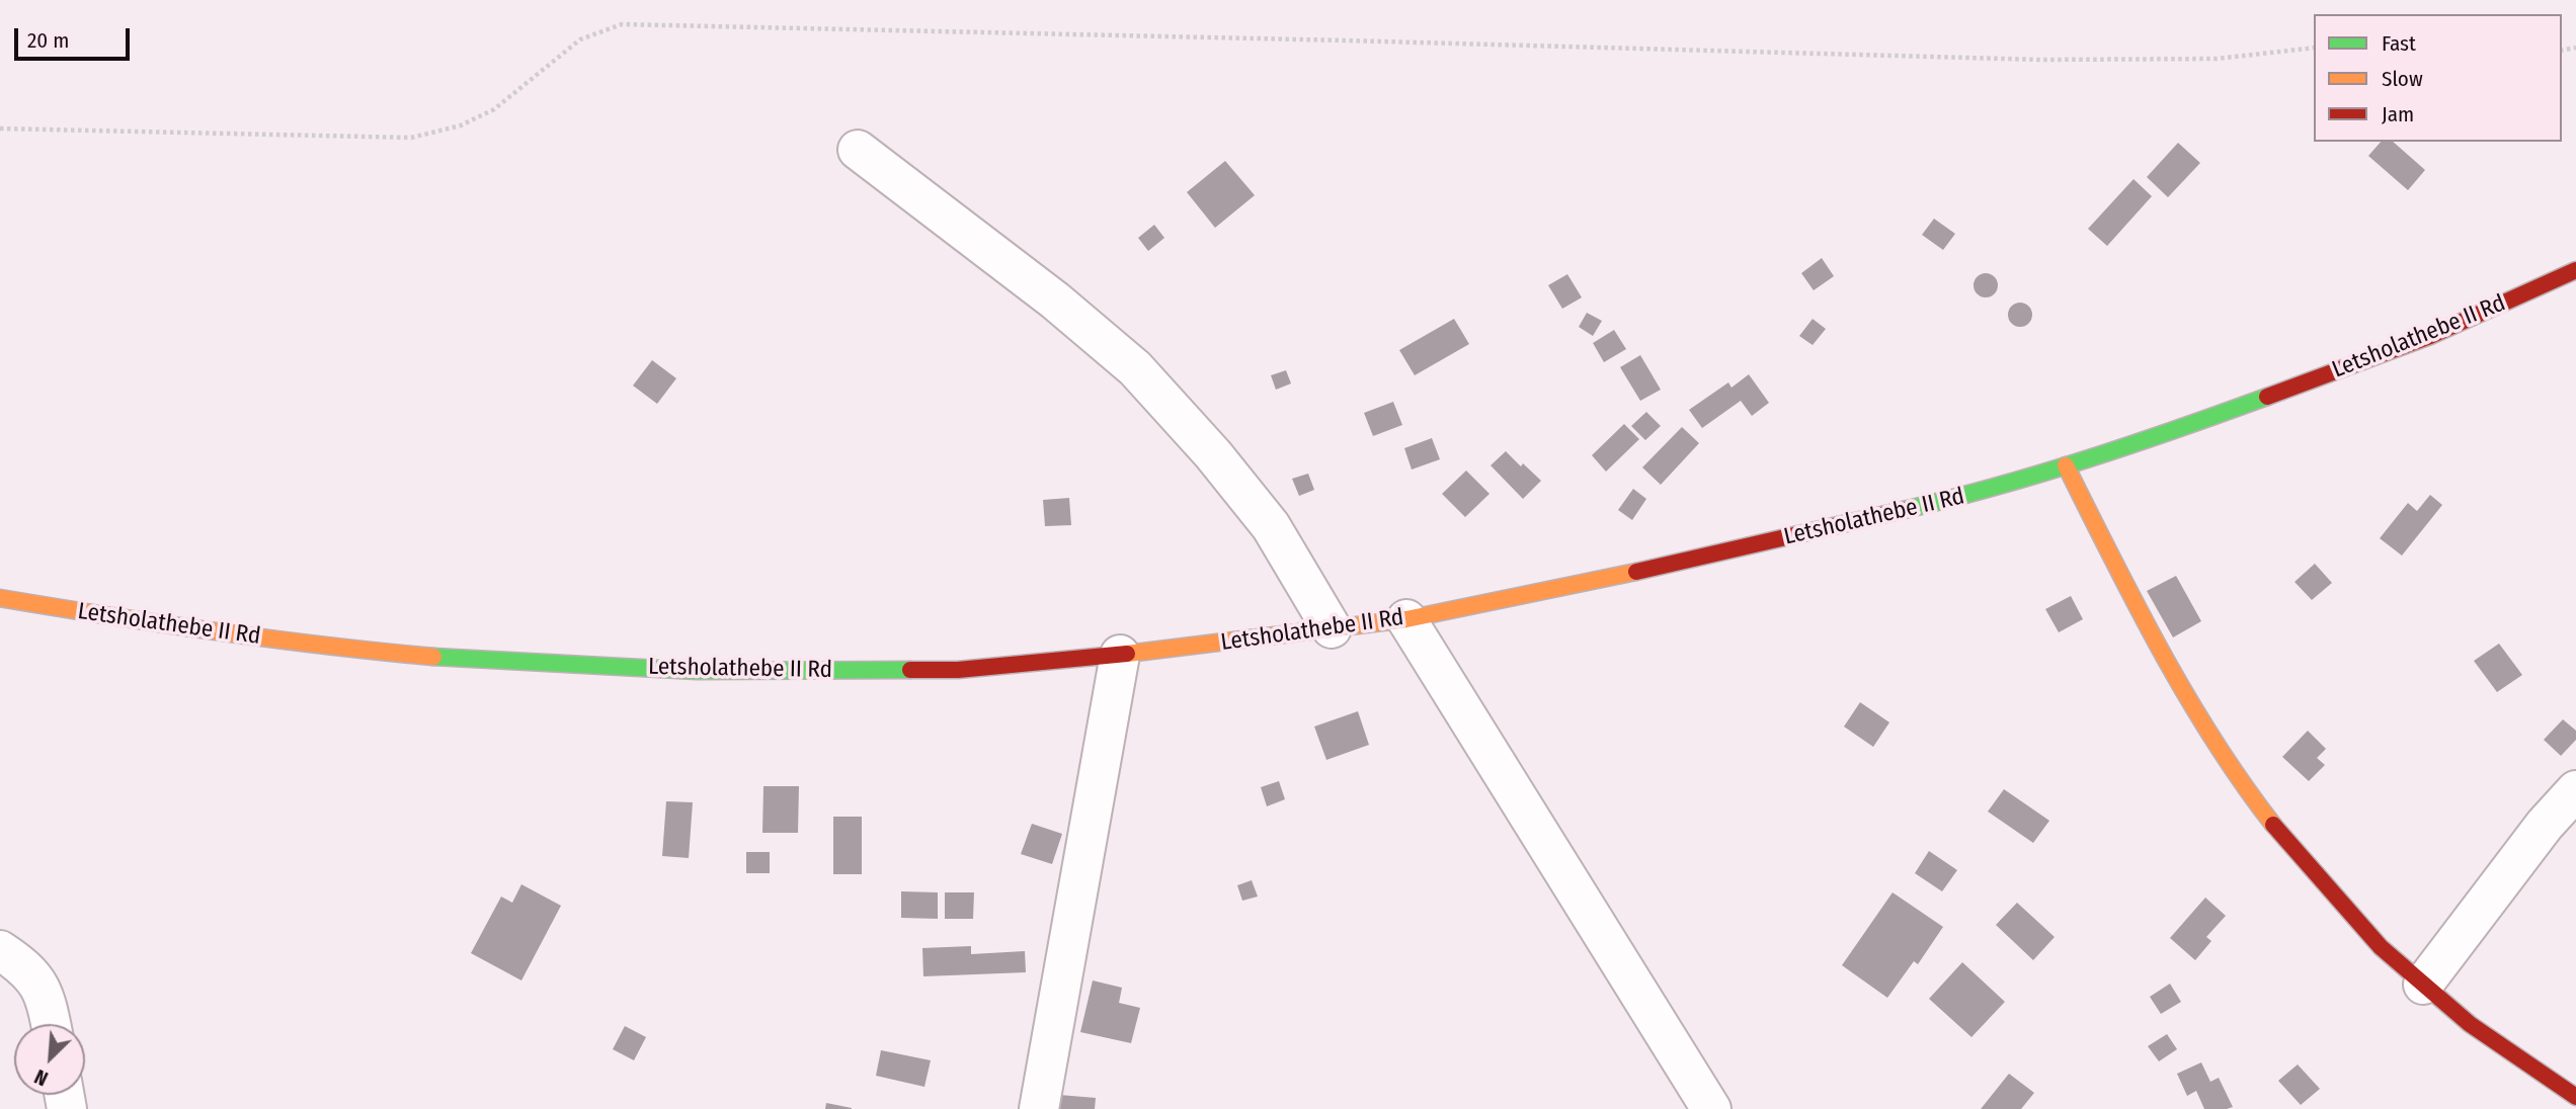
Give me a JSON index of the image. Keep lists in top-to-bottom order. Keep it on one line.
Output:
{"streets":{"street":["Letsholathebe II Rd"]},"legend":["Fast","Slow","Jam"],"scale_bar":"20 m","north":"bottom left"}
